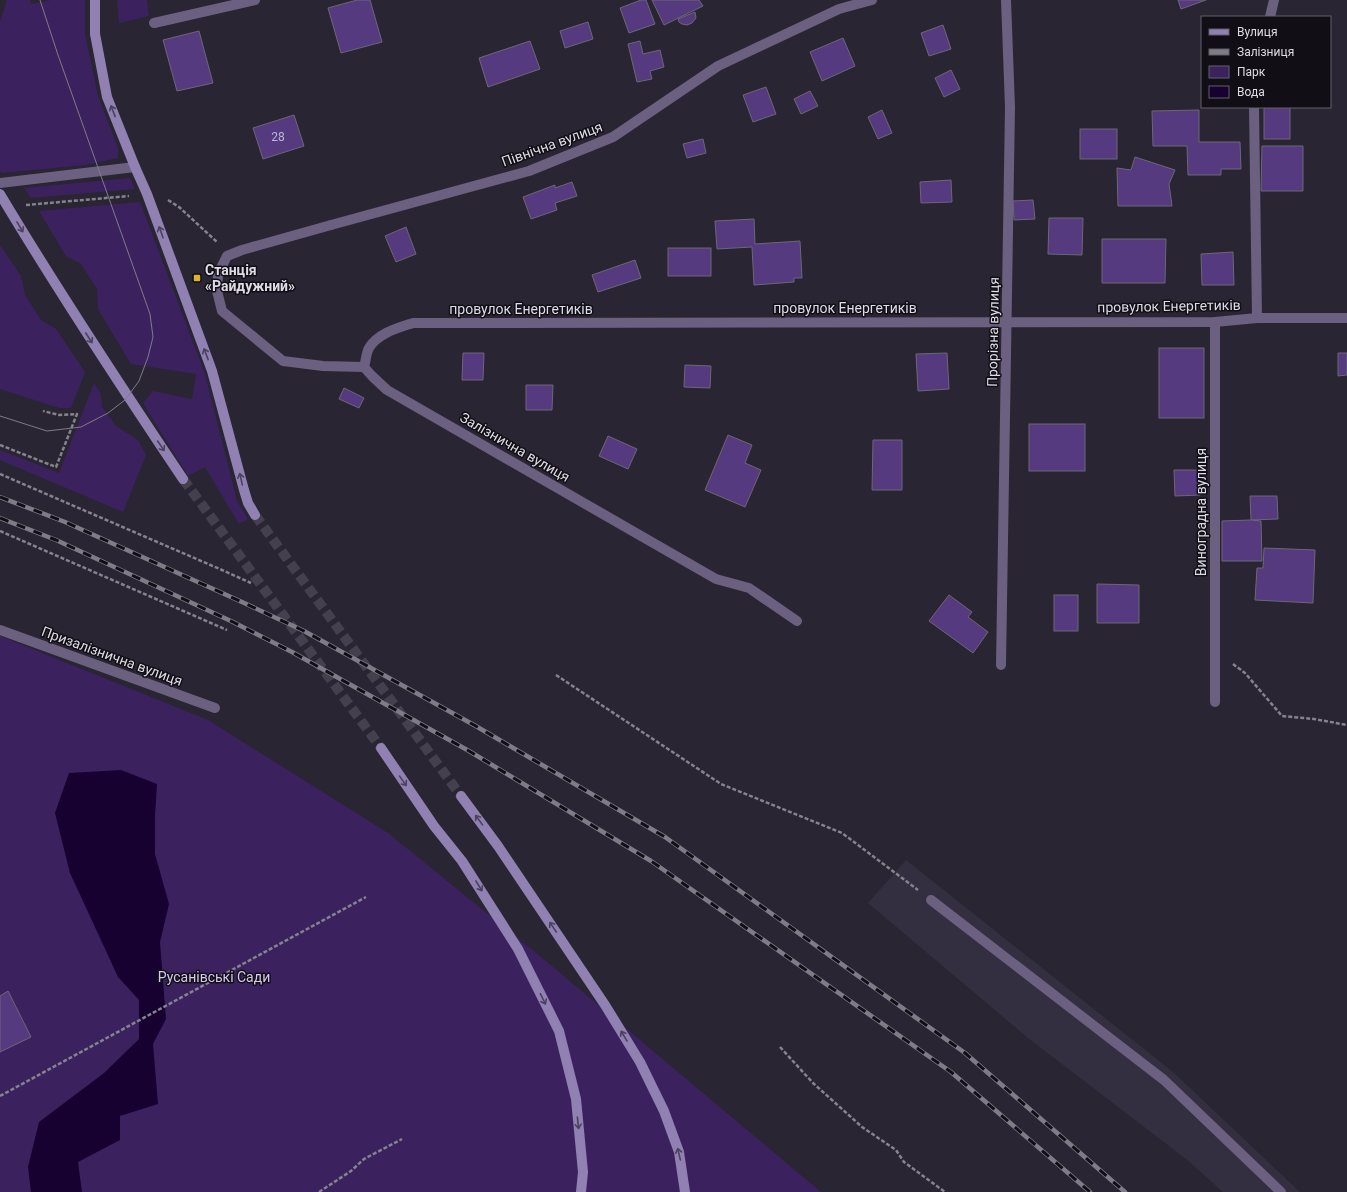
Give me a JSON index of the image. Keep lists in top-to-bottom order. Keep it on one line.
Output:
{"streets":{"street":["Північна вулиця","провулок Енергетиків","Прорізна вулиця","Залізнична вулиця","Виноградна вулиця","Призалізнична вулиця"]},"crossings":[["Північна вулиця","провулок Енергетиків"],["Північна вулиця","Залізнична вулиця"],["провулок Енергетиків","Прорізна вулиця"],["провулок Енергетиків","Залізнична вулиця"],["провулок Енергетиків","Виноградна вулиця"]],"parks":["Русанівські Сади"],"places":{"transit":["Станція «Райдужний»"]},"house_numbers":["28"],"legend":["Вулиця","Залізниця","Парк","Вода"]}
